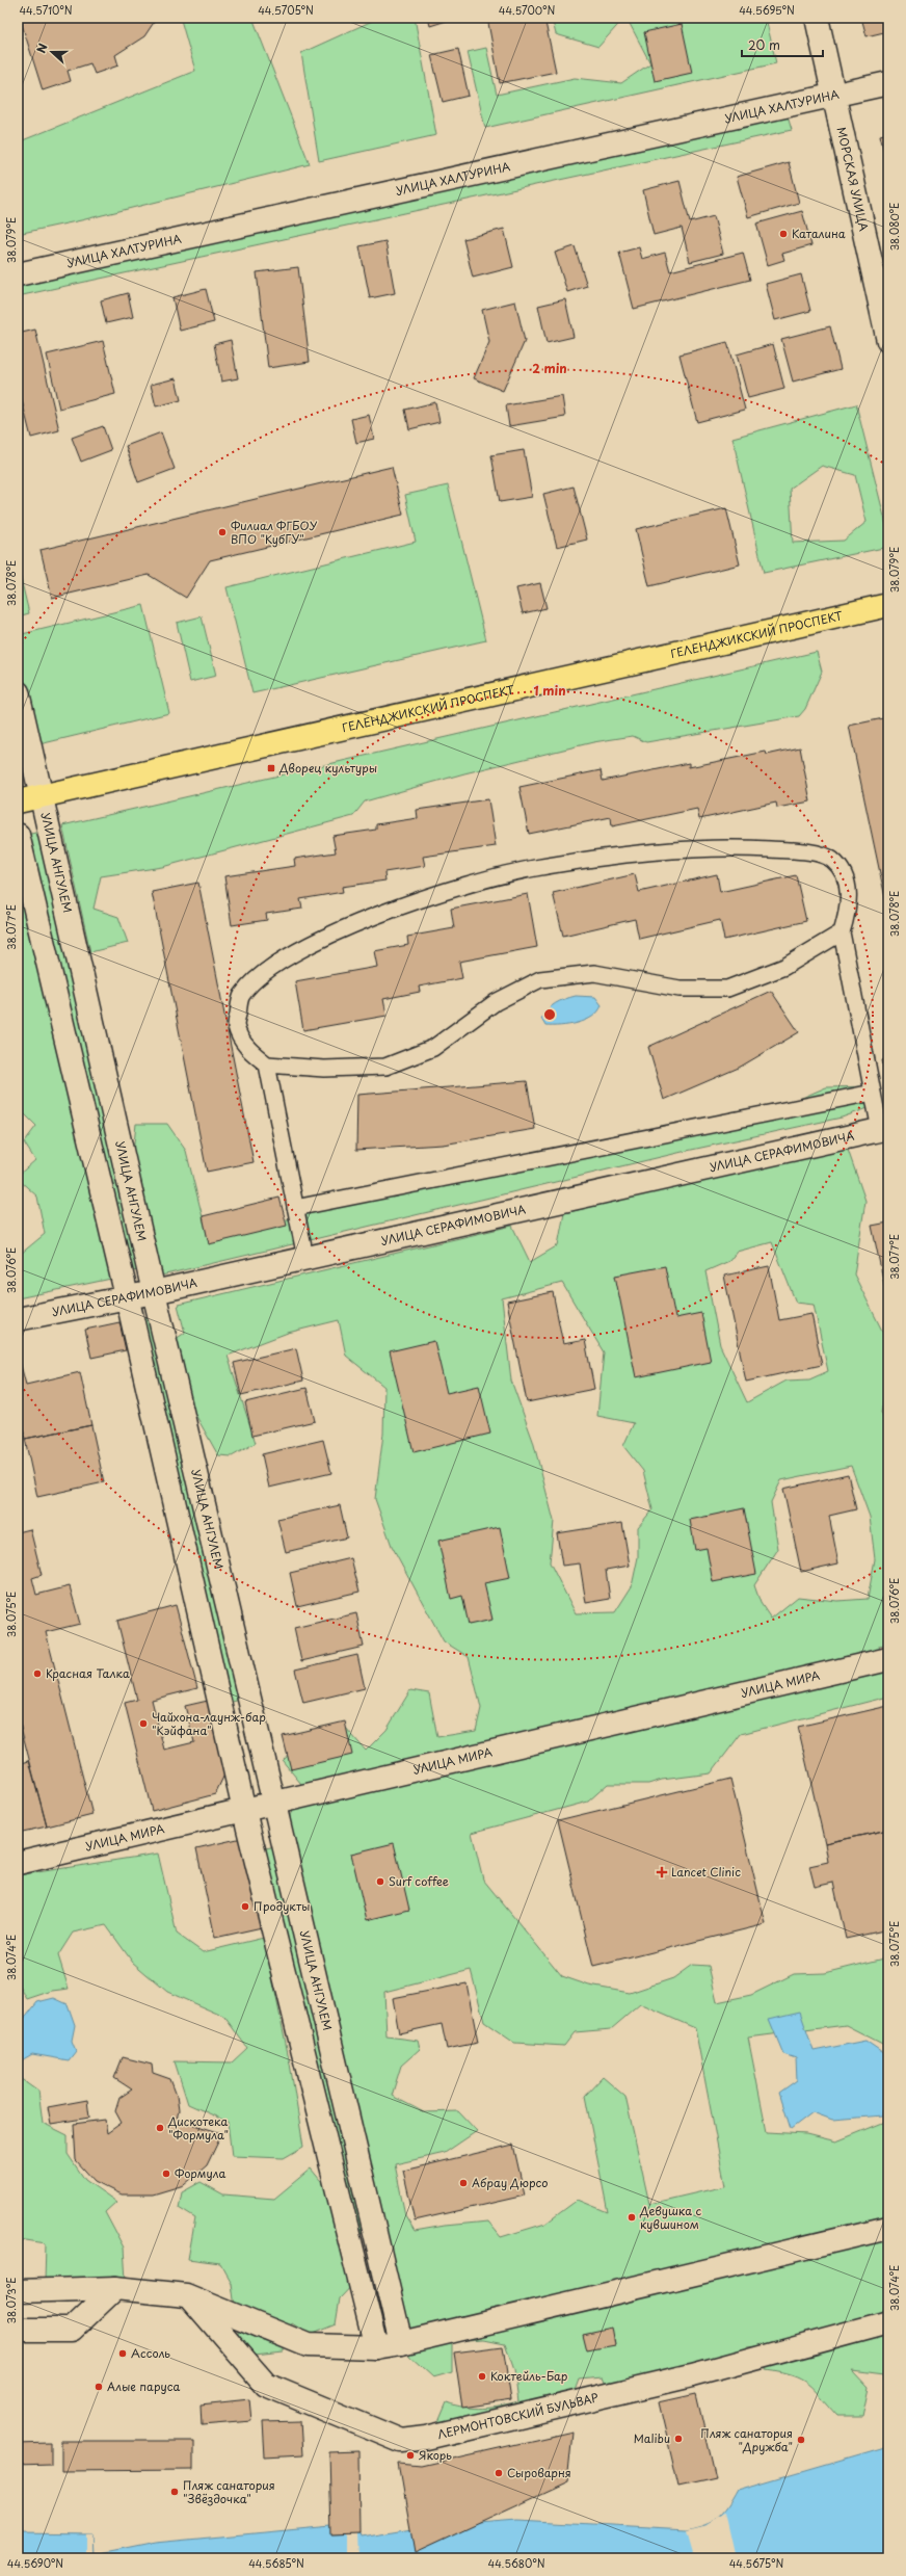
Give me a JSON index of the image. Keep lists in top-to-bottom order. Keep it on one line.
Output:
{"streets":{"main road":["ГЕЛЕНДЖИКСКИЙ ПРОСПЕКТ"],"street":["УЛИЦА ХАЛТУРИНА","МОРСКАЯ УЛИЦА","УЛИЦА АНГУЛЕМ","УЛИЦА СЕРАФИМОВИЧА","УЛИЦА МИРА","ЛЕРМОНТОВСКИЙ БУЛЬВАР"]},"crossings":[["УЛИЦА ХАЛТУРИНА","МОРСКАЯ УЛИЦА"],["ГЕЛЕНДЖИКСКИЙ ПРОСПЕКТ","УЛИЦА АНГУЛЕМ"],["УЛИЦА АНГУЛЕМ","УЛИЦА СЕРАФИМОВИЧА"],["УЛИЦА АНГУЛЕМ","УЛИЦА МИРА"]],"places":{"other":["Каталина","Филиал ФГБОУ ВПО \"КубГУ\"","Красная Талка","Чайхона-лаунж-бар \"Кэйфана\"","Surf coffee","Продукты","Дискотека \"Формула\"","Формула","Абрау Дюрсо","Девушка с кувшином","Ассоль","Коктейль-Бар","Алые паруса","Malibu","Пляж санатория \"Дружба\"","Якорь","Сыроварня","Пляж санатория \"Звёздочка\""],"transit":["Дворец культуры"],"health":["Lancet Clinic"]},"scale_bar":"20 m","north":"left","coordinates":["44.5710°N","44.5705°N","44.5700°N","44.5695°N","38.080°E","38.079°E","38.078°E","38.077°E","38.076°E","38.075°E","38.074°E","38.073°E","44.5690°N","44.5685°N","44.5680°N","44.5675°N"],"rings":["2 min","1 min"]}
